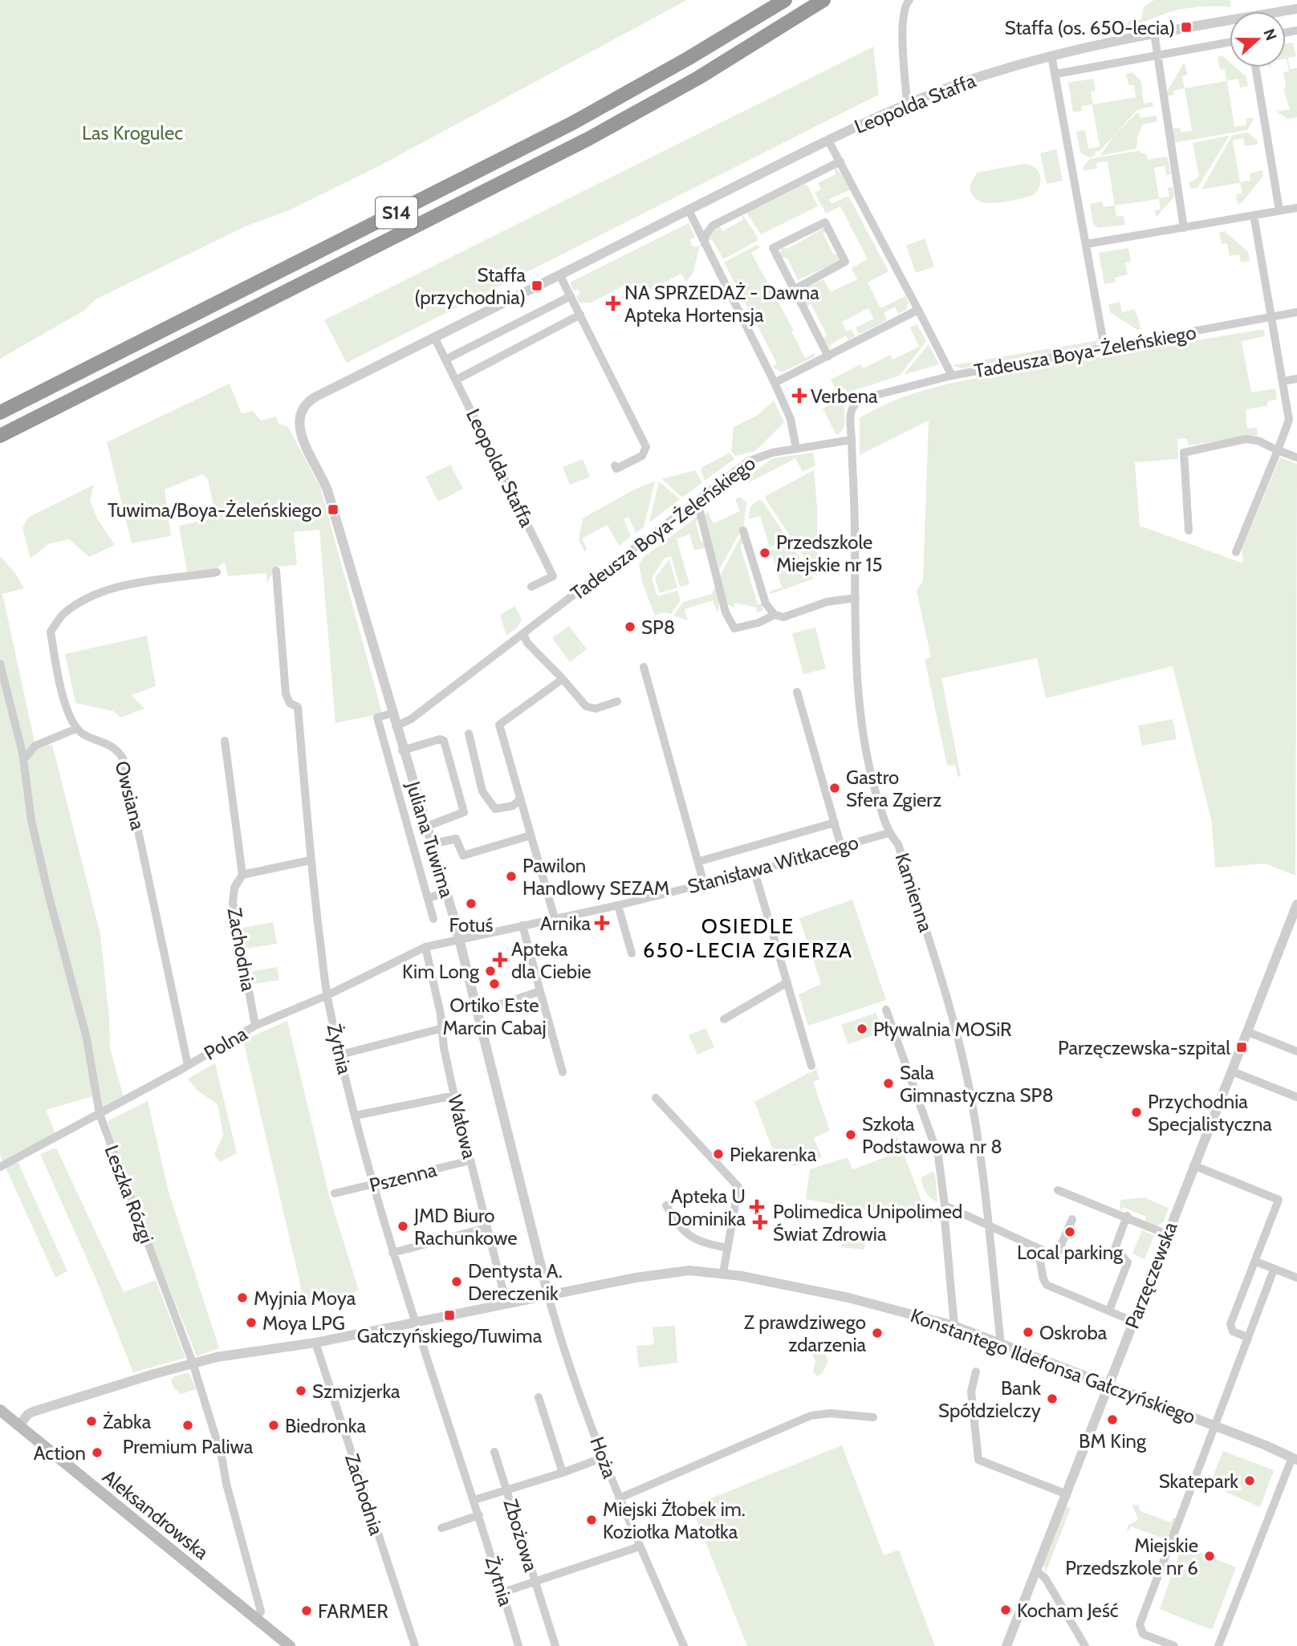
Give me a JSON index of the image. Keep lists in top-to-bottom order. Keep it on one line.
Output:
{"streets":{"highway":["S14"],"main road":["Aleksandrowska"],"street":["Leopolda Staffa","Tadeusza Boya-Żeleńskiego","Owsiana","Juliana Tuwima","Stanisława Witkacego","Kamienna","Zachodnia","Polna","Żytnia","Wałowa","Pszenna","Leszka Rózgi","Parzęczewska","Konstantego Ildefonsa Gałczyńskiego","Hoża","Zbożowa"]},"crossings":[["Leopolda Staffa","Juliana Tuwima"],["Tadeusza Boya-Żeleńskiego","Juliana Tuwima"],["Tadeusza Boya-Żeleńskiego","Kamienna"],["Owsiana","Polna"],["Juliana Tuwima","Stanisława Witkacego"],["Juliana Tuwima","Polna"],["Juliana Tuwima","Konstantego Ildefonsa Gałczyńskiego"],["Juliana Tuwima","Hoża"],["Stanisława Witkacego","Kamienna"],["Stanisława Witkacego","Polna"],["Kamienna","Konstantego Ildefonsa Gałczyńskiego"],["Zachodnia","Polna"],["Zachodnia","Konstantego Ildefonsa Gałczyńskiego"],["Polna","Żytnia"],["Polna","Wałowa"],["Polna","Leszka Rózgi"],["Żytnia","Pszenna"],["Żytnia","Konstantego Ildefonsa Gałczyńskiego"],["Żytnia","Zbożowa"],["Wałowa","Pszenna"],["Wałowa","Konstantego Ildefonsa Gałczyńskiego"],["Leszka Rózgi","Konstantego Ildefonsa Gałczyńskiego"],["Leszka Rózgi","Aleksandrowska"],["Parzęczewska","Konstantego Ildefonsa Gałczyńskiego"],["Konstantego Ildefonsa Gałczyńskiego","Hoża"],["Konstantego Ildefonsa Gałczyńskiego","Aleksandrowska"],["Hoża","Zbożowa"]],"districts":["OSIEDLE 650-LECIA ZGIERZA"],"parks":["Las Krogulec"],"places":{"transit":["Staffa (os. 650-lecia)","Staffa (przychodnia)","Tuwima/Boya-Żeleńskiego","Parzęczewska-szpital","Gałczyńskiego/Tuwima"],"health":["NA SPRZEDAŻ - Dawna Apteka Hortensja","Verbena","Arnika","Apteka dla Ciebie","Apteka U Dominika","Polimedica Unipolimed Świat Zdrowia"],"other":["Przedszkole Miejskie nr 15","SP8","Gastro Sfera Zgierz","Pawilon Handlowy SEZAM","Fotuś","Kim Long","Ortiko Este Marcin Cabaj","Pływalnia MOSiR","Sala Gimnastyczna SP8","Przychodnia Specjalistyczna","Szkoła Podstawowa nr 8","Piekarenka","JMD Biuro Rachunkowe","Local parking","Dentysta A. Dereczenik","Myjnia Moya","Moya LPG","Oskroba","Z prawdziwego zdarzenia","Szmizjerka","Bank Spółdzielczy","BM King","Żabka","Premium Paliwa","Biedronka","Action","Skatepark","Miejski Żłobek im. Koziołka Matołka","Miejskie Przedszkole nr 6","Kocham Jeść","FARMER"]},"north":"right"}
